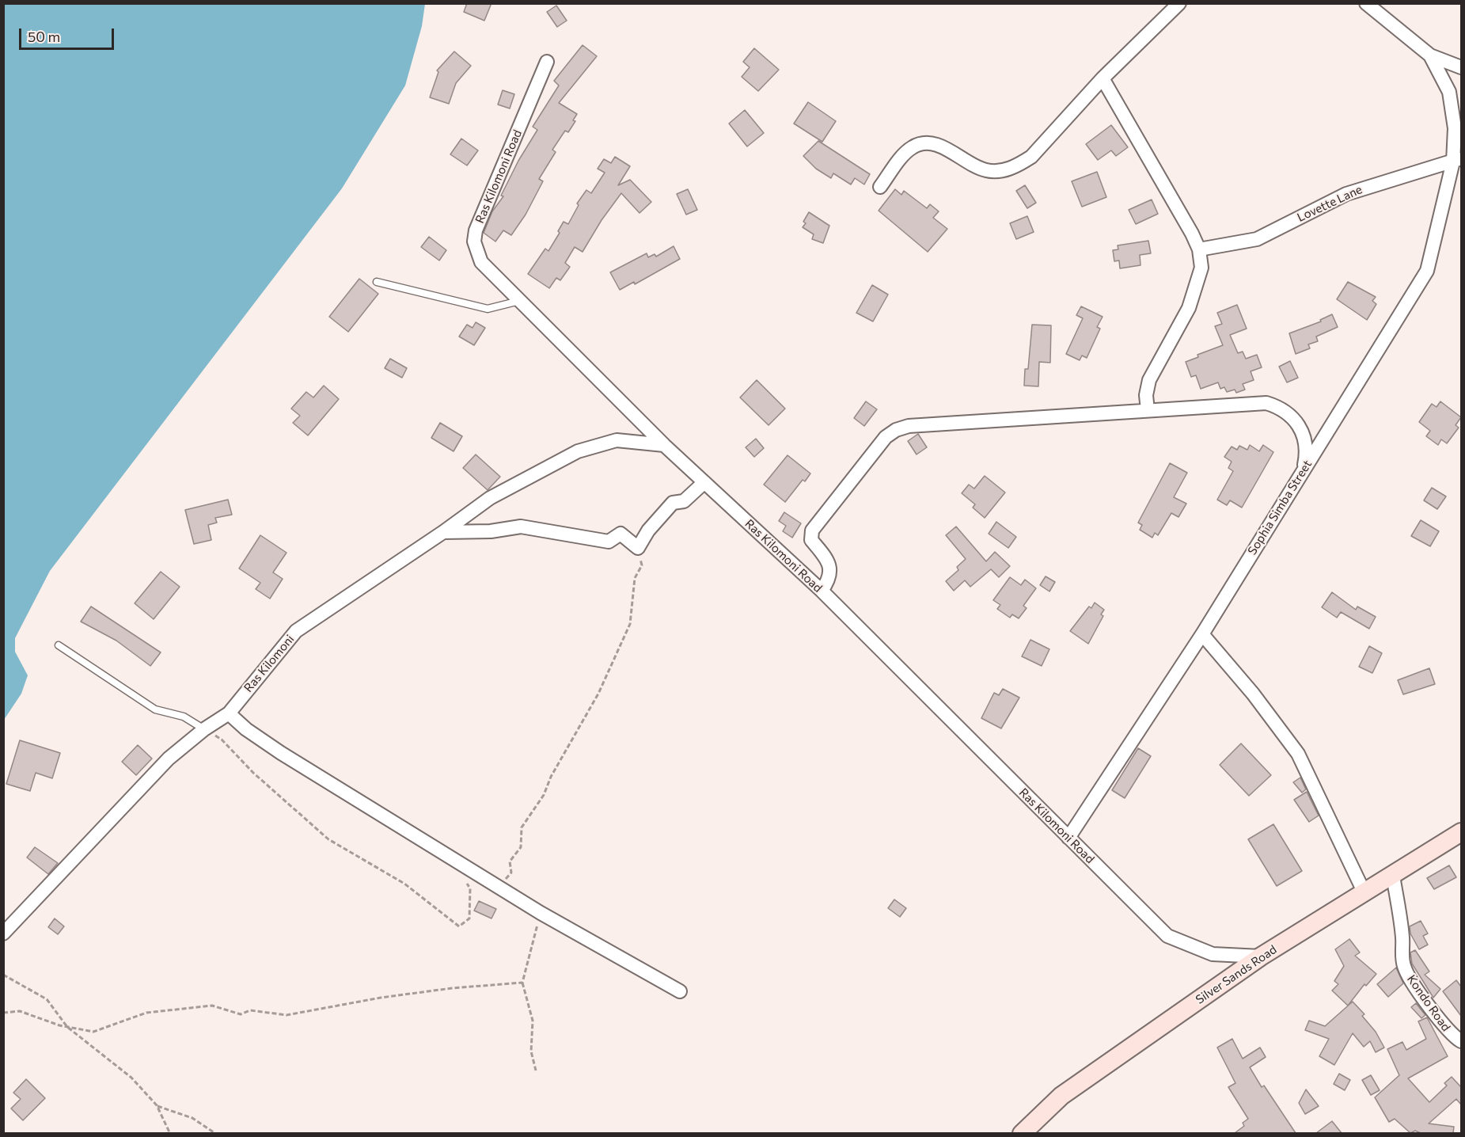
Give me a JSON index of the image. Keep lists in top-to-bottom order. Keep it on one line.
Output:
{"streets":{"street":["Ras Kilomoni Road","Lovette Lane","Sophia Simba Street","Ras Kilomoni","Silver Sands Road","Kondo Road"]},"crossings":[["Ras Kilomoni Road","Sophia Simba Street"],["Ras Kilomoni Road","Ras Kilomoni"],["Ras Kilomoni Road","Silver Sands Road"],["Lovette Lane","Sophia Simba Street"],["Silver Sands Road","Kondo Road"]],"scale_bar":"50 m"}
